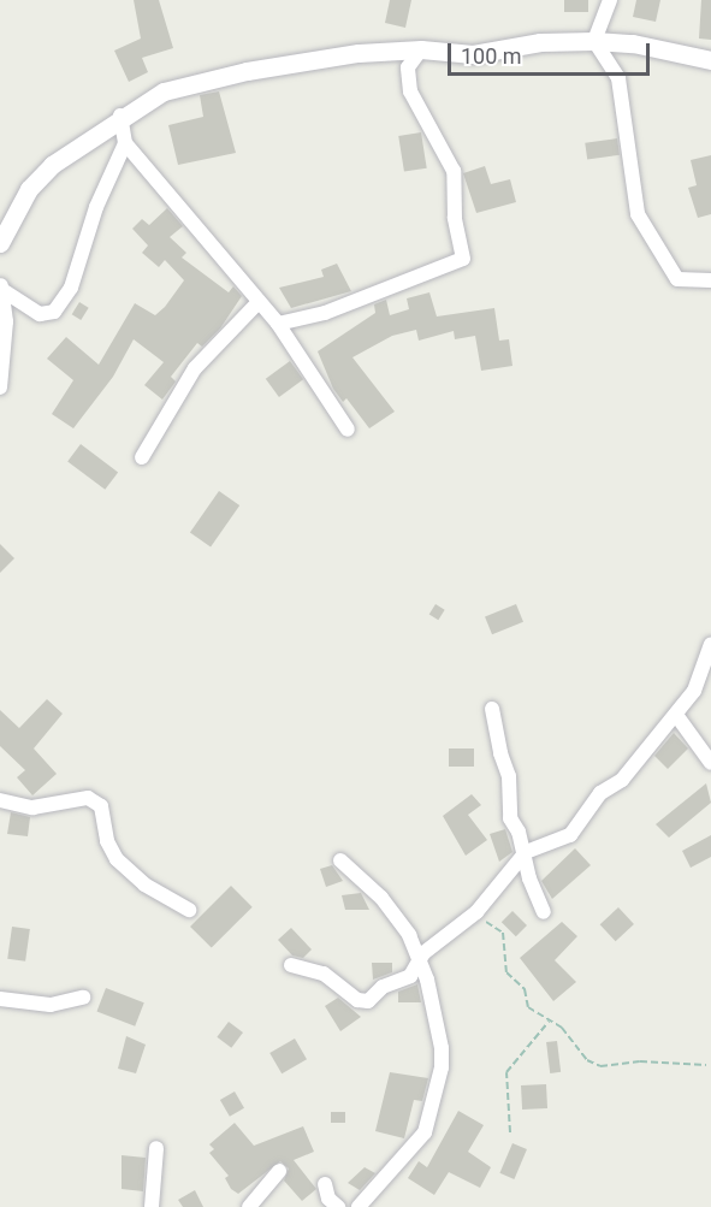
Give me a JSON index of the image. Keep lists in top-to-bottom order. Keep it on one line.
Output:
{"scale_bar":"100 m"}
